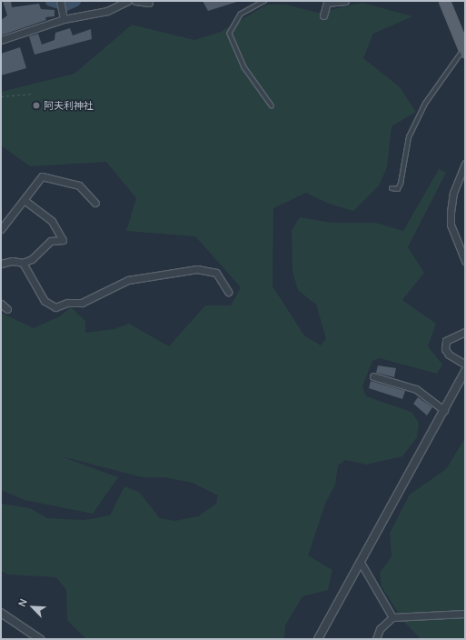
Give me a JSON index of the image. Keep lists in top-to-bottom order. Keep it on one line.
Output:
{"places":["阿夫利神社"],"north":"top left"}
